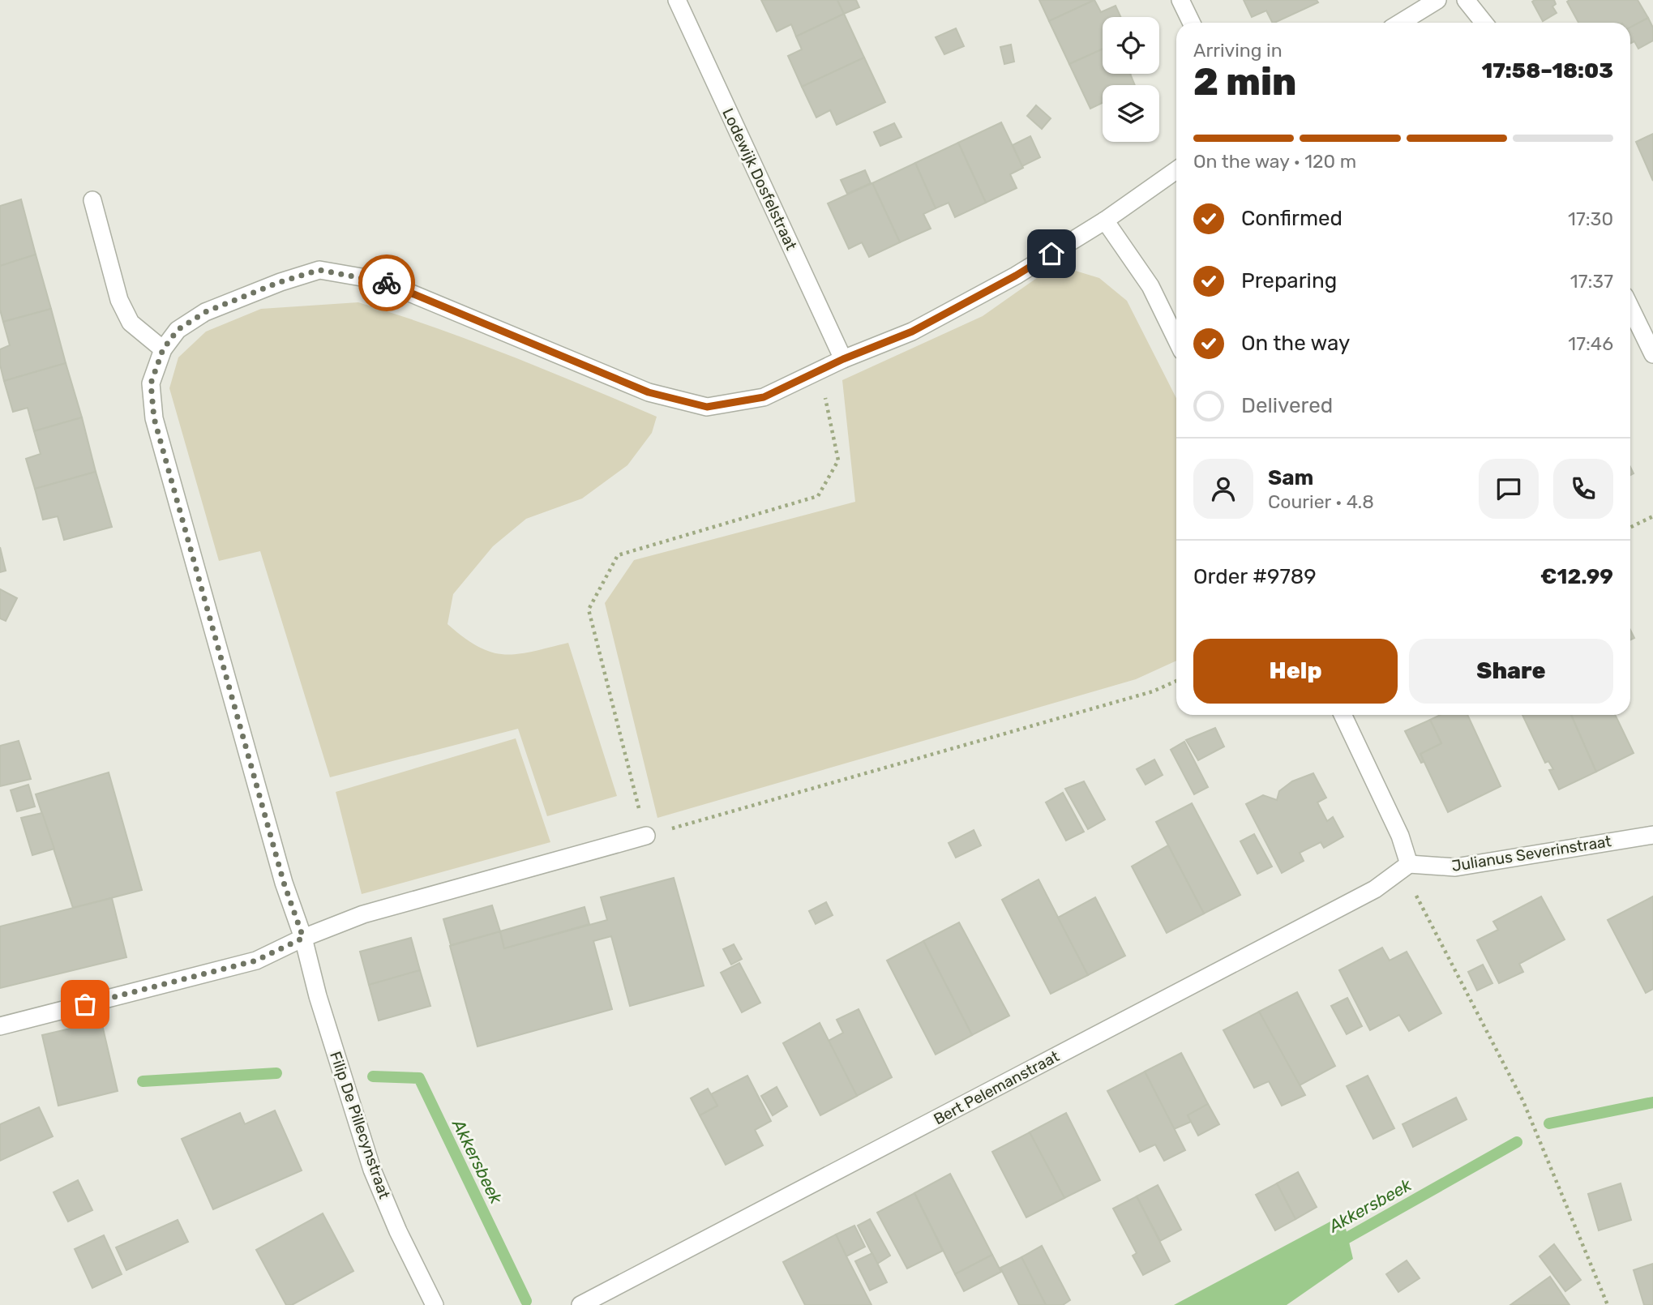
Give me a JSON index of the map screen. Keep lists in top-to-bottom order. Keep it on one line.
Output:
{"streets":{"street":["Lodewijk Dosfelstraat","Julianus Severinstraat","Bert Pelemanstraat","Filip De Pillecynstraat"]},"crossings":[["Julianus Severinstraat","Bert Pelemanstraat"]],"water":["Akkersbeek"],"page":{"heading":["2 min","Arriving in","17:58–18:03"],"panel":["Sam","Courier · 4.8","Order #9789","€12.99"],"bar":"On the way · 120 m","list":[["Confirmed","17:30"],["Preparing","17:37"],["On the way","17:46"],"Delivered"],"buttons":["Help","Share"]}}
